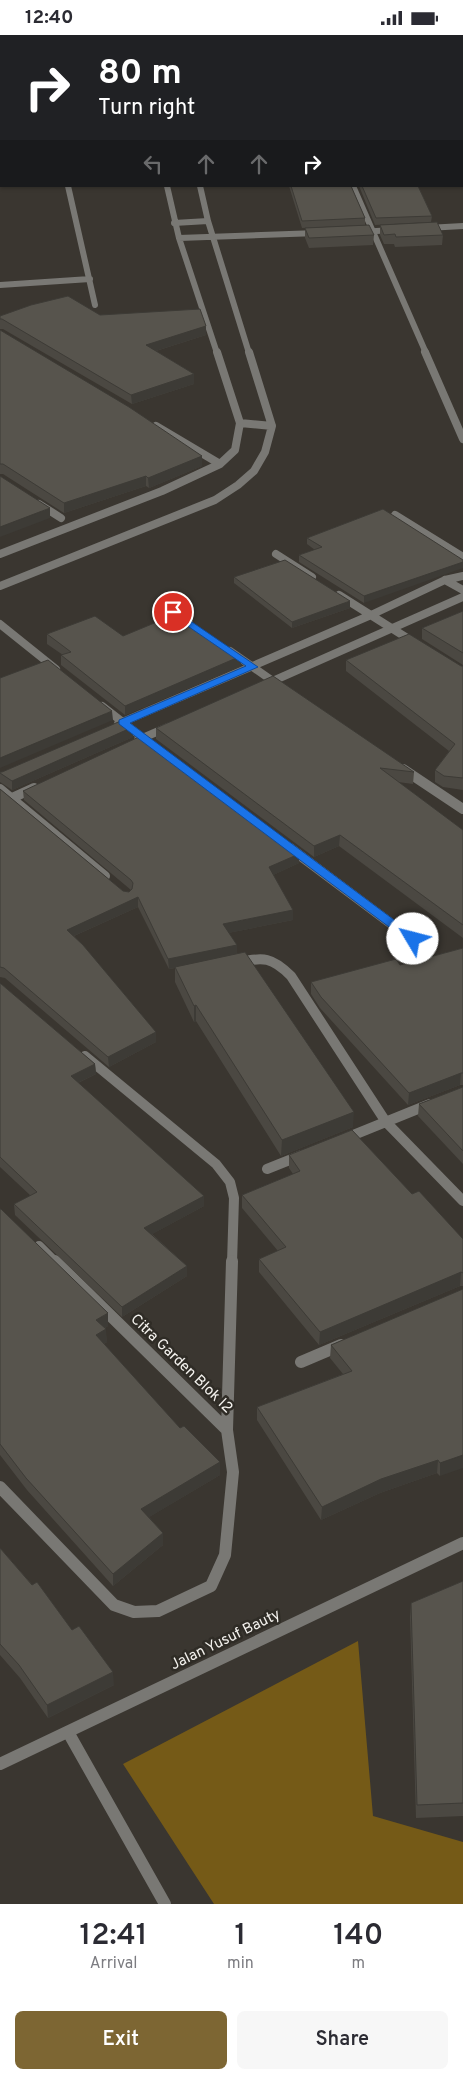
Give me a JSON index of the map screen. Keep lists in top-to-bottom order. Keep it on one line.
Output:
{"streets":{"street":["Citra Garden Blok I2","Jalan Yusuf Bauty"]},"page":{"status":"12:40","turn":["80 m","Turn right"],"eta":["12:41","Arrival","1","min","140","m"],"buttons":["Exit","Share"]}}
